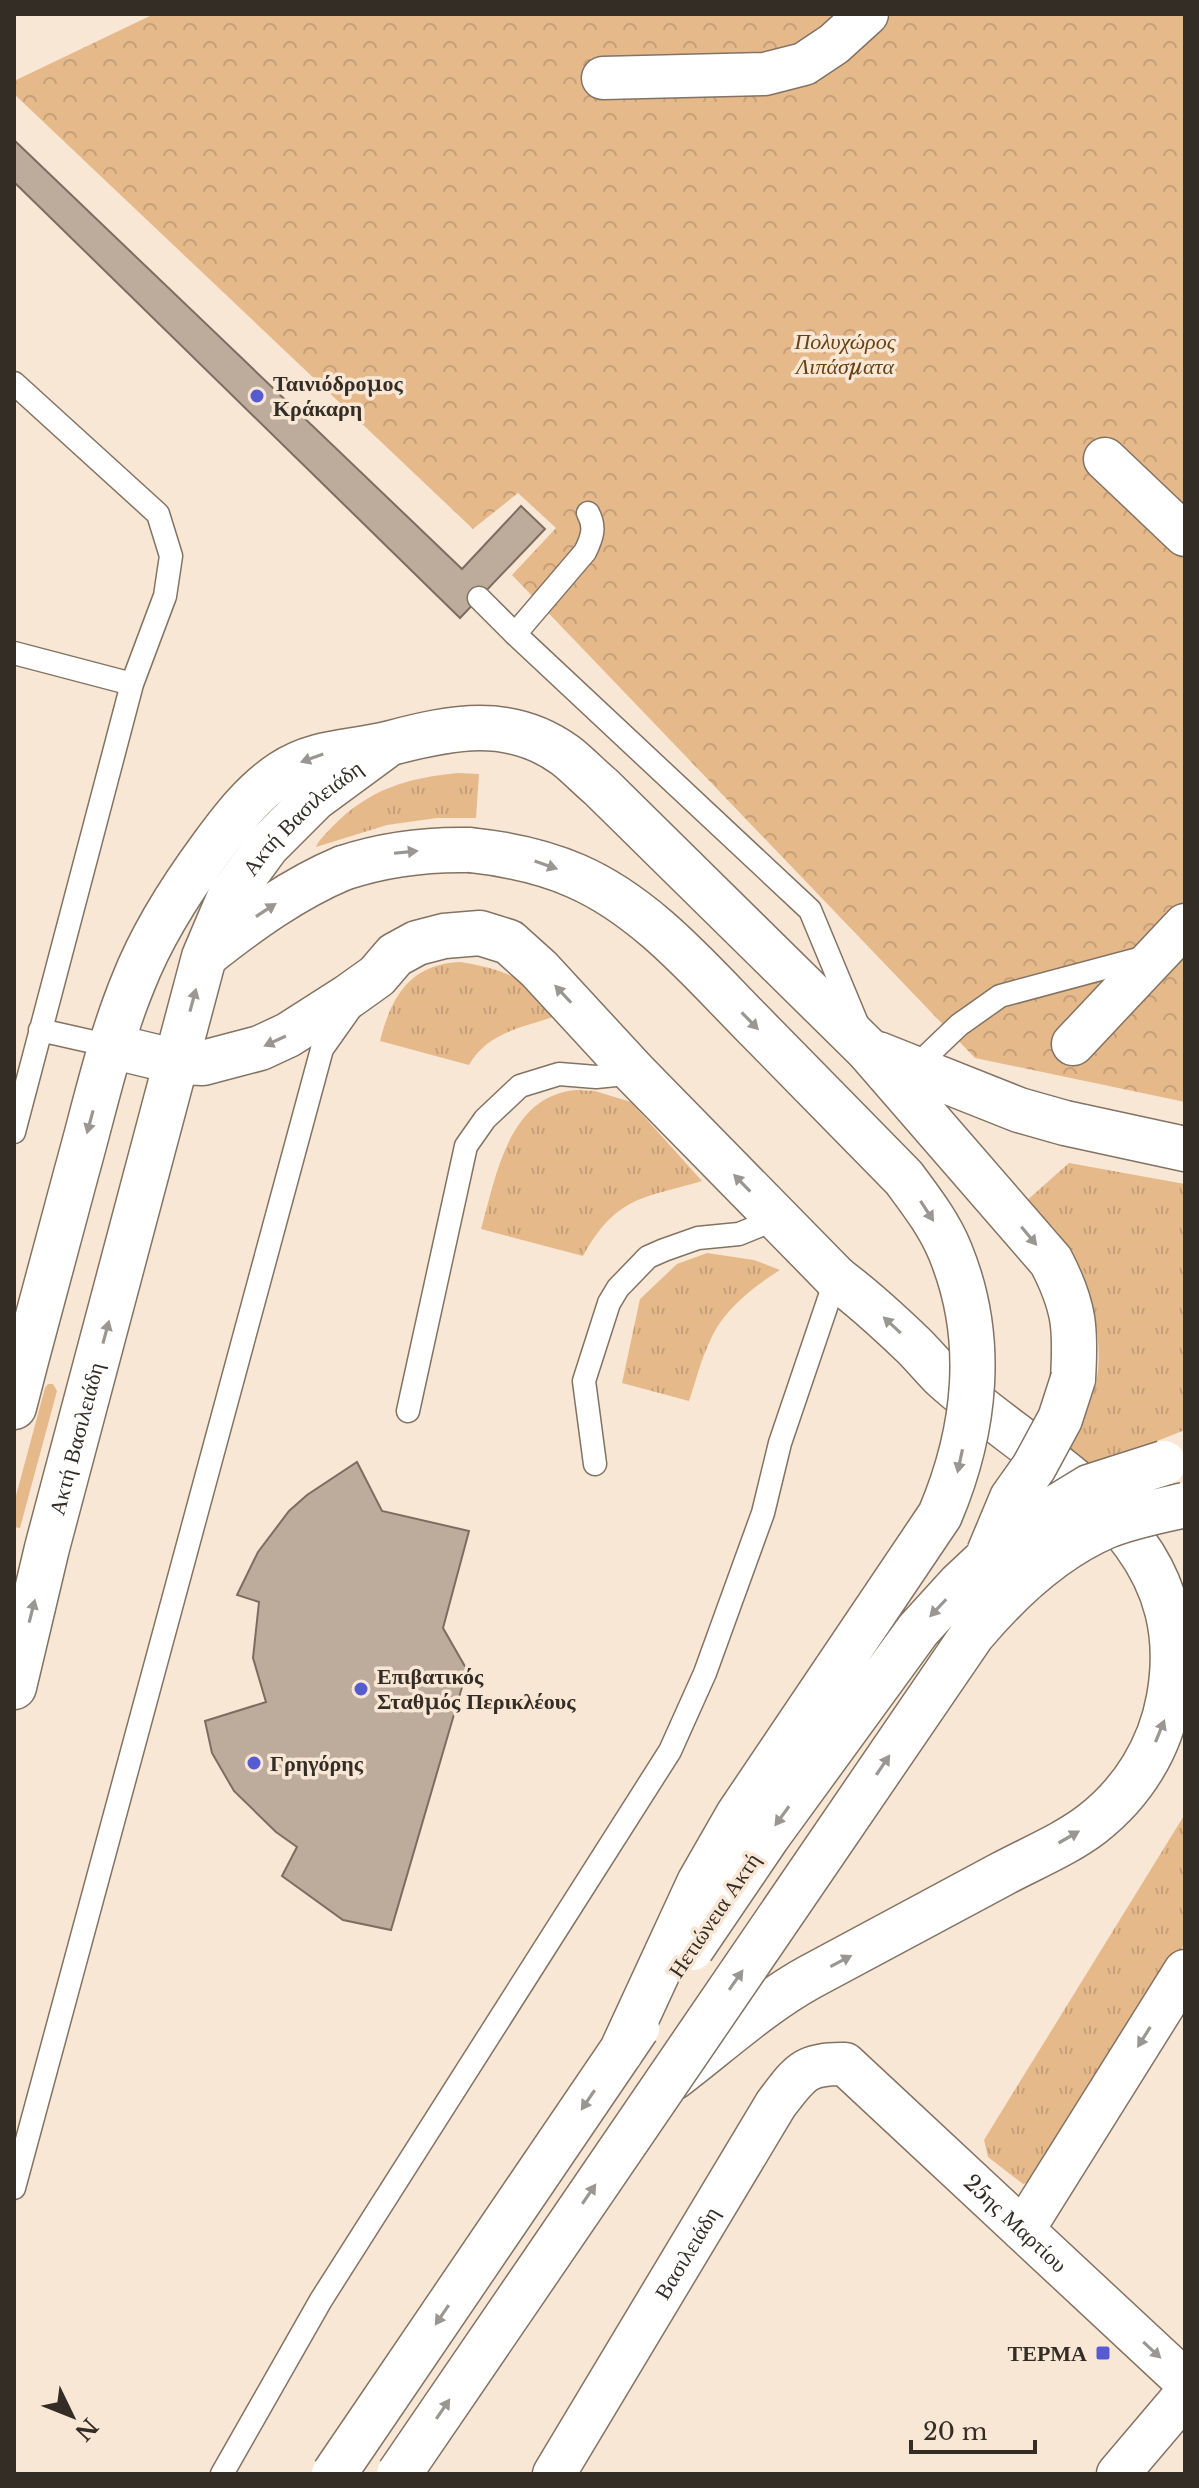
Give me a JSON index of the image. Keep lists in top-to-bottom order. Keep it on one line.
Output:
{"streets":{"main road":["Ακτή Βασιλειάδη","Ηετιώνεια Ακτή"],"street":["25ης Μαρτίου","Βασιλειάδη"]},"crossings":[["25ης Μαρτίου","Βασιλειάδη"]],"one_way":["25ης Μαρτίου"],"parks":["Πολυχώρος Λιπάσματα"],"places":{"other":["Ταινιόδρομος Κράκαρη","Επιβατικός Σταθμός Περικλέους","Γρηγόρης"],"transit":["ΤΕΡΜΑ"]},"scale_bar":"20 m","north":"bottom right"}
